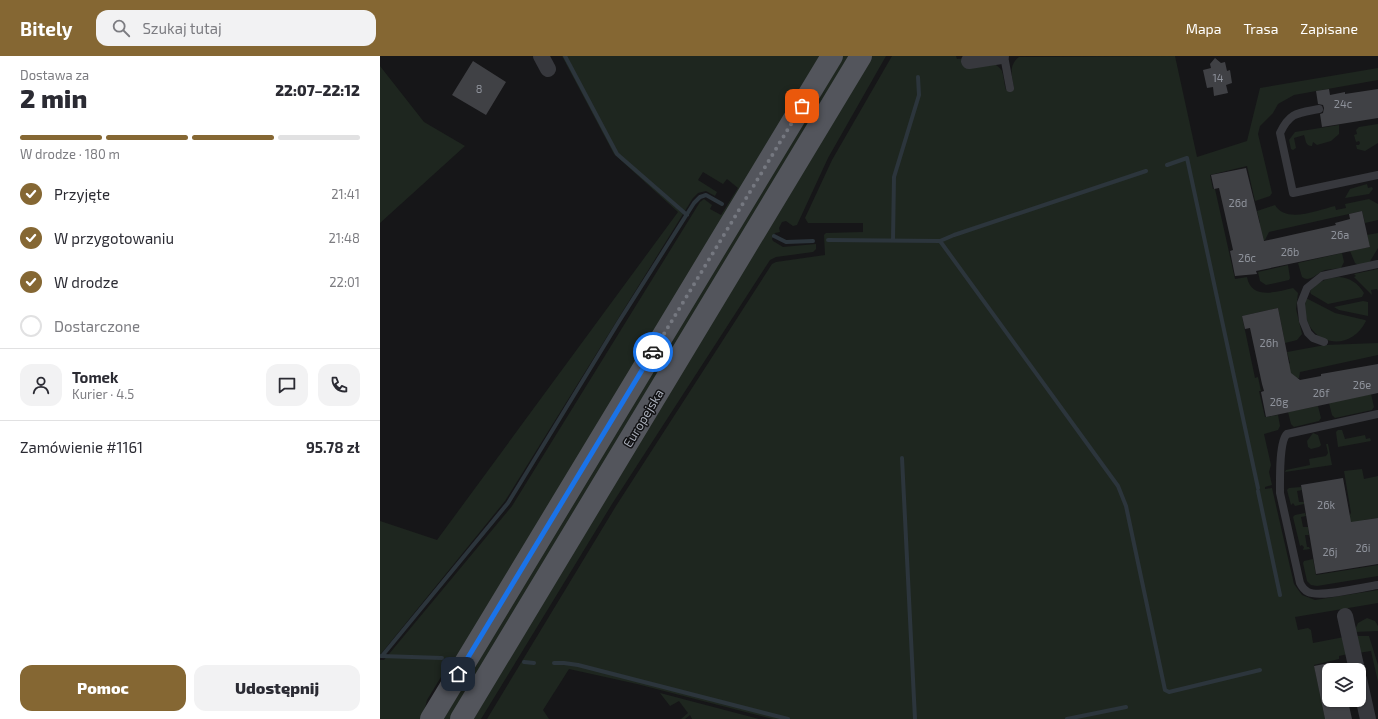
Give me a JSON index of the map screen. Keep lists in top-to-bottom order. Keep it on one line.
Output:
{"streets":{"main road":["Europejska"]},"house_numbers":["14","8","24c","26d","26a","26b","26c","26h","26e","26f","26g","26k","26i","26j"],"page":{"header":"Bitely","search":"Szukaj tutaj","nav":["Mapa","Trasa","Zapisane"],"heading":["2 min","Dostawa za","22:07–22:12"],"panel":["Tomek","Kurier · 4.5","Zamówienie #1161","95.78 zł"],"bar":"W drodze · 180 m","list":[["Przyjęte","21:41"],["W przygotowaniu","21:48"],["W drodze","22:01"],"Dostarczone"],"buttons":["Pomoc","Udostępnij"]}}
